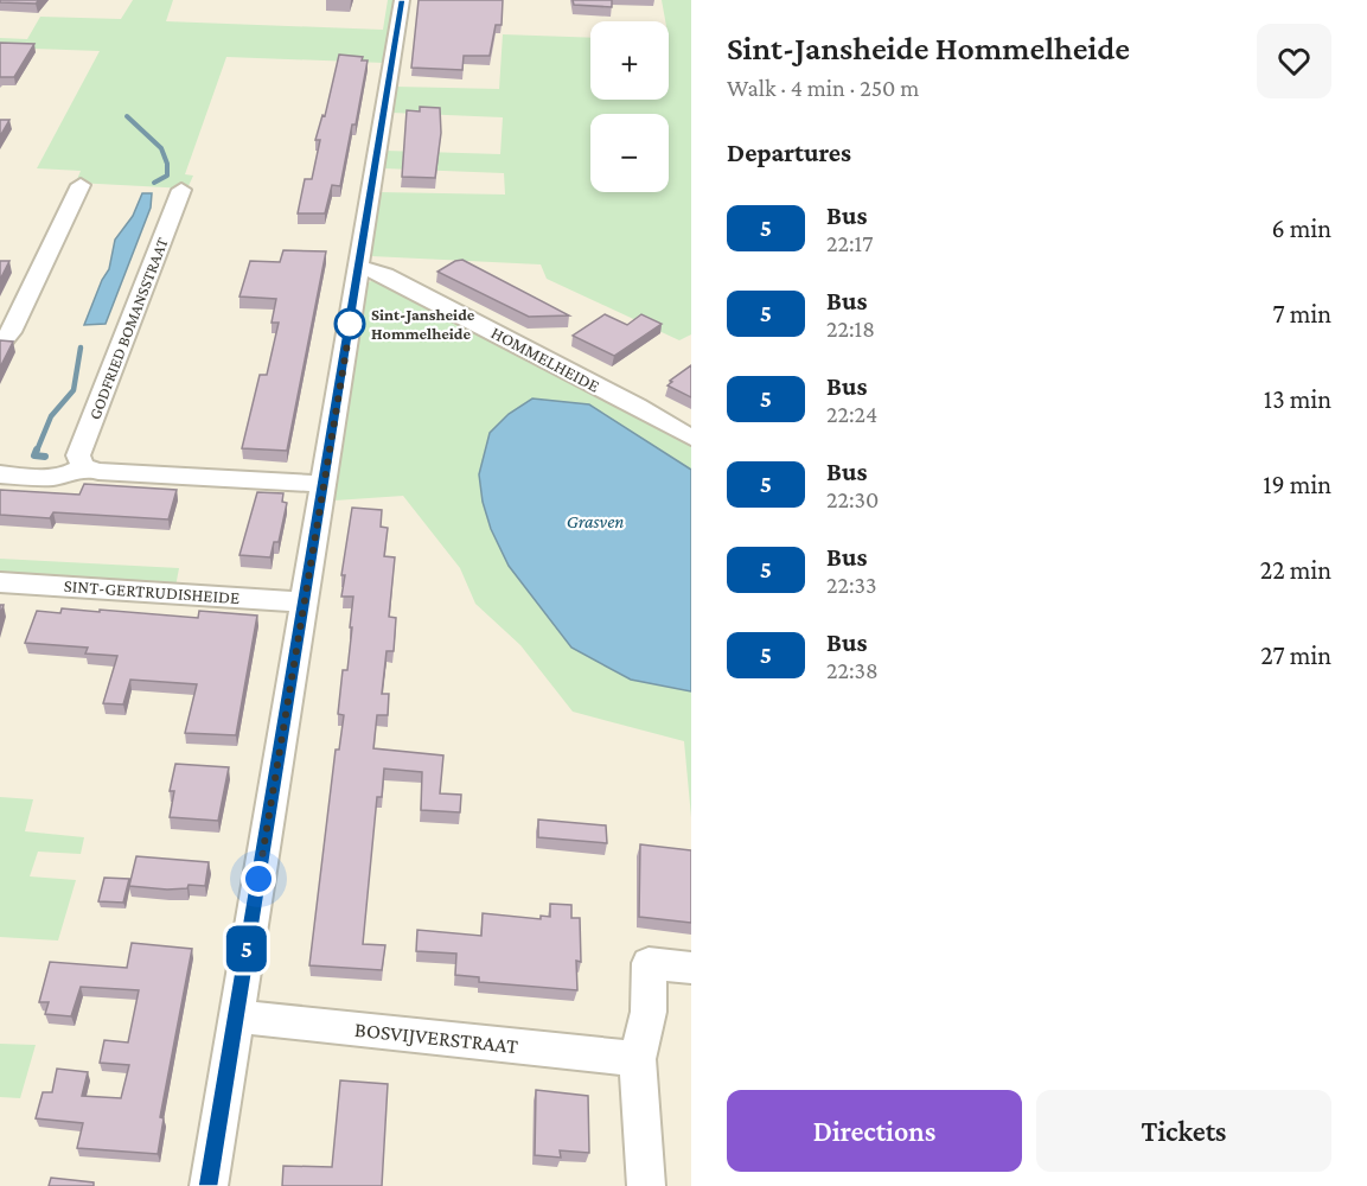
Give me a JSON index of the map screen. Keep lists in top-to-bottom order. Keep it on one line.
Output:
{"streets":{"street":["GODFRIED BOMANSSTRAAT","HOMMELHEIDE","SINT-GERTRUDISHEIDE","BOSVIJVERSTRAAT"]},"water":["Grasven"],"places":["Sint-Jansheide Hommelheide"],"lines":["bus line 5"],"page":{"on_map":"5","heading":[["Sint-Jansheide Hommelheide","Walk · 4 min · 250 m"],"Departures"],"map_buttons":["+","−"],"list":[{"mark":"5","name":"Bus","note":"22:17","value":"6 min"},{"mark":"5","name":"Bus","note":"22:18","value":"7 min"},{"mark":"5","name":"Bus","note":"22:24","value":"13 min"},{"mark":"5","name":"Bus","note":"22:30","value":"19 min"},{"mark":"5","name":"Bus","note":"22:33","value":"22 min"},{"mark":"5","name":"Bus","note":"22:38","value":"27 min"}],"buttons":["Directions","Tickets"]}}
